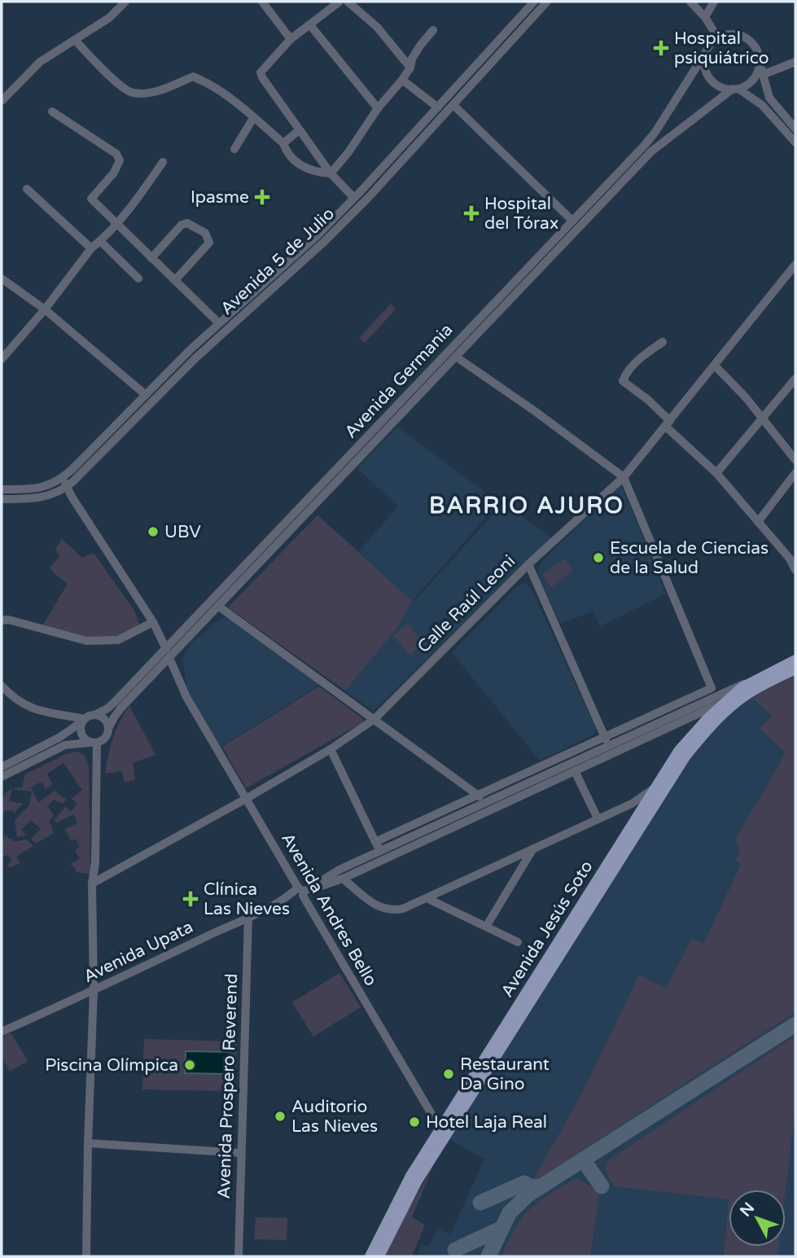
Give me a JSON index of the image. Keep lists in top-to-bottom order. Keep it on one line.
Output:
{"streets":{"main road":["Avenida Jesús Soto"],"street":["Avenida 5 de Julio","Avenida Germania","Calle Raúl Leoni","Avenida Andres Bello","Avenida Upata","Avenida Prospero Reverend"]},"crossings":[["Avenida 5 de Julio","Avenida Andres Bello"],["Avenida Germania","Avenida Andres Bello"],["Calle Raúl Leoni","Avenida Andres Bello"],["Avenida Andres Bello","Avenida Jesús Soto"],["Avenida Andres Bello","Avenida Upata"],["Avenida Upata","Avenida Prospero Reverend"]],"districts":["BARRIO AJURO"],"places":{"health":["Hospital psiquiátrico","Ipasme","Hospital del Tórax","Clínica Las Nieves"],"other":["UBV","Escuela de Ciencias de la Salud","Piscina Olímpica","Restaurant Da Gino","Auditorio Las Nieves","Hotel Laja Real"]},"north":"top left"}
